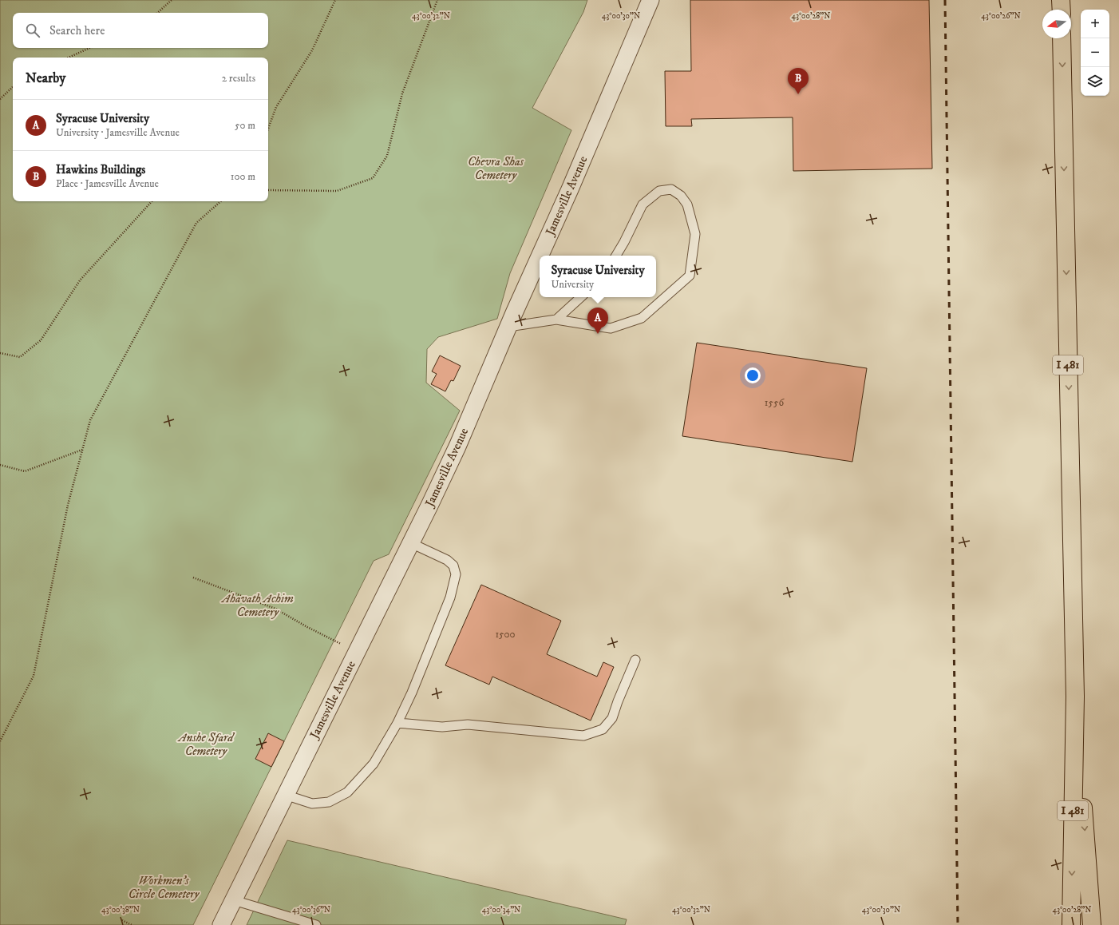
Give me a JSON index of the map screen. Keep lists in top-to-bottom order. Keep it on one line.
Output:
{"streets":{"highway":["I 481"],"street":["Jamesville Avenue"]},"parks":["Chevra Shas Cemetery","Ahavath Achim Cemetery","Anshe Sfard Cemetery","Workmen's Circle Cemetery"],"house_numbers":["1556","1500"],"north":"left","page":{"map_buttons":["+","−"],"search":"Search here","heading":["Nearby","2 results"],"pins":["B","A"],"list":[{"mark":"A","name":"Syracuse University","note":"University · Jamesville Avenue","value":"50 m"},{"mark":"B","name":"Hawkins Buildings","note":"Place · Jamesville Avenue","value":"100 m"}],"popup":["Syracuse University","University"]},"coordinates":["43°00'32\"N","43°00'30\"N","43°00'28\"N","43°00'26\"N","43°00'38\"N","43°00'36\"N","43°00'34\"N"]}
